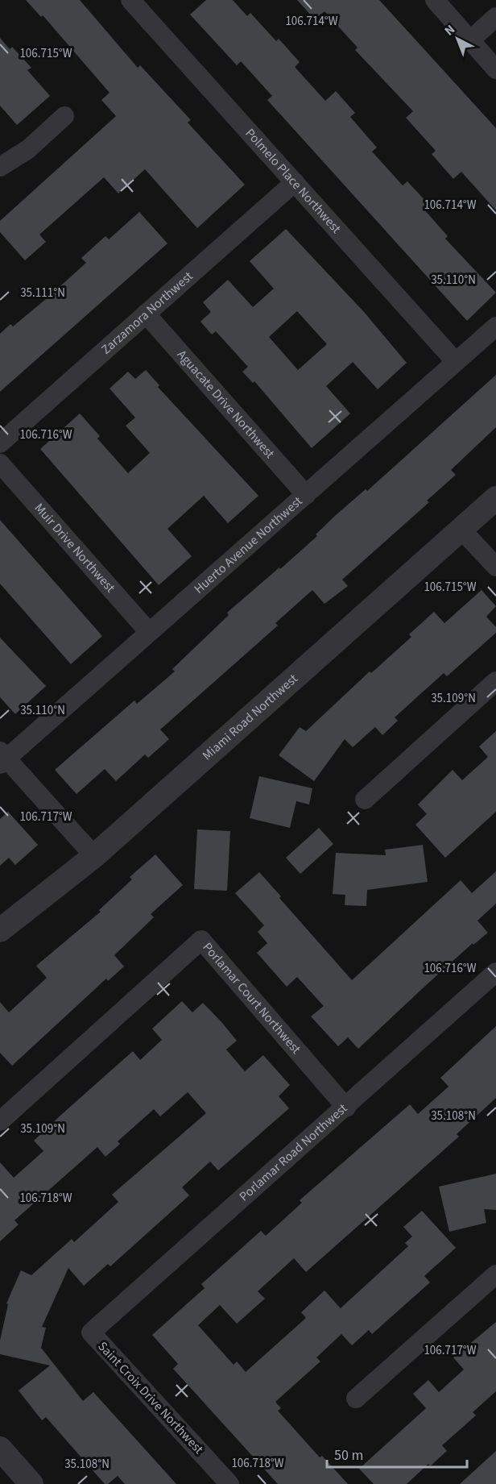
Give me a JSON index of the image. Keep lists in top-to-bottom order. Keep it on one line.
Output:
{"streets":{"street":["Polmelo Place Northwest","Zarzamora Northwest","Aguacate Drive Northwest","Huerto Avenue Northwest","Muir Drive Northwest","Miami Road Northwest","Porlamar Court Northwest","Porlamar Road Northwest","Saint Croix Drive Northwest"]},"crossings":[["Polmelo Place Northwest","Zarzamora Northwest"],["Polmelo Place Northwest","Huerto Avenue Northwest"],["Zarzamora Northwest","Aguacate Drive Northwest"],["Aguacate Drive Northwest","Huerto Avenue Northwest"],["Huerto Avenue Northwest","Muir Drive Northwest"],["Porlamar Court Northwest","Porlamar Road Northwest"],["Porlamar Road Northwest","Saint Croix Drive Northwest"]],"scale_bar":"50 m","north":"top left","coordinates":["106.714°W","106.715°W","35.110°N","35.111°N","106.716°W","35.109°N","106.717°W","35.108°N","106.718°W"]}
